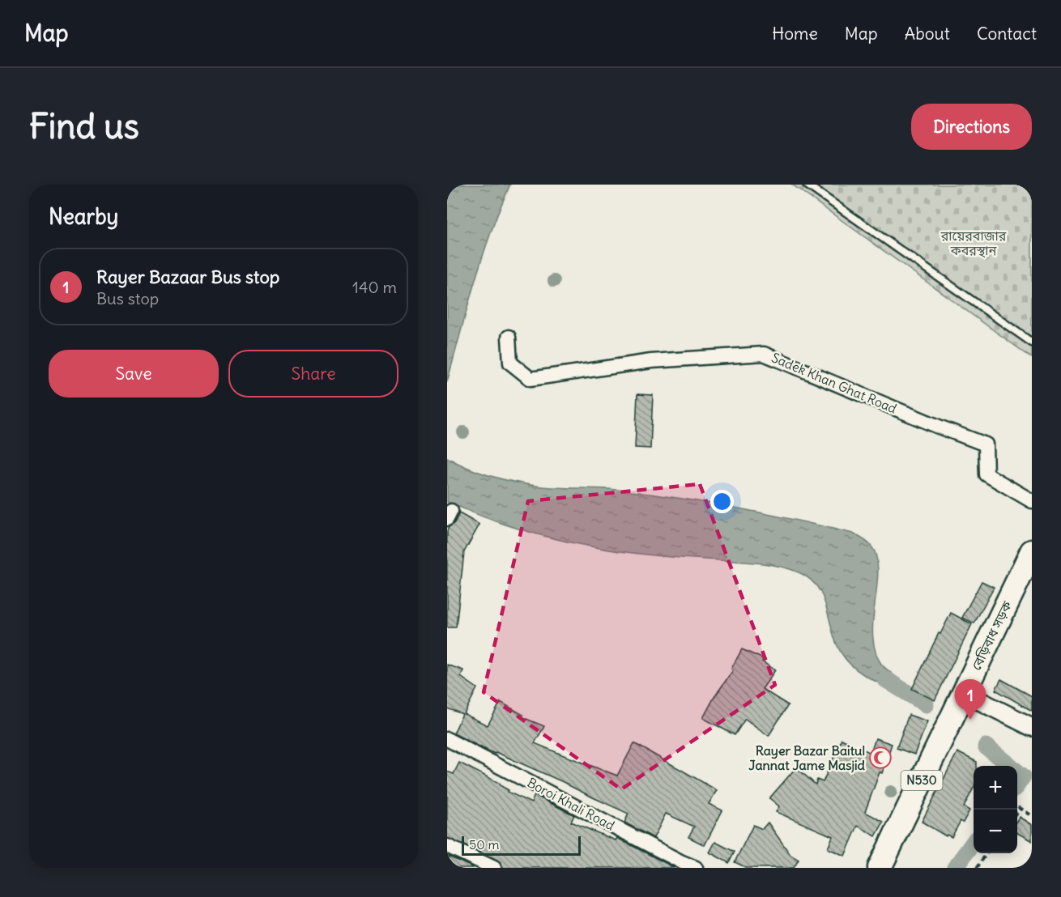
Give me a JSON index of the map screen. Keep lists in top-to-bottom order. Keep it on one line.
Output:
{"streets":{"highway":["বেড়িবাধ সড়ক","N530"],"street":["Sadek Khan Ghat Road","Boroi Khali Road"]},"crossings":[["বেড়িবাধ সড়ক","N530"]],"parks":["রায়েরবাজার কবরস্থান"],"places":{"mosque":["Rayer Bazar Baitul Jannat Jame Masjid"]},"scale_bar":"50 m","page":{"header":"Map","nav":["Home","Map","About","Contact"],"buttons":["Directions",["Save","Share"]],"title":"Find us","heading":"Nearby","list":[{"mark":"1","name":"Rayer Bazaar Bus stop","note":"Bus stop","value":"140 m"}],"pins":"1","map_buttons":["+","−"],"scale":"50 m"}}
